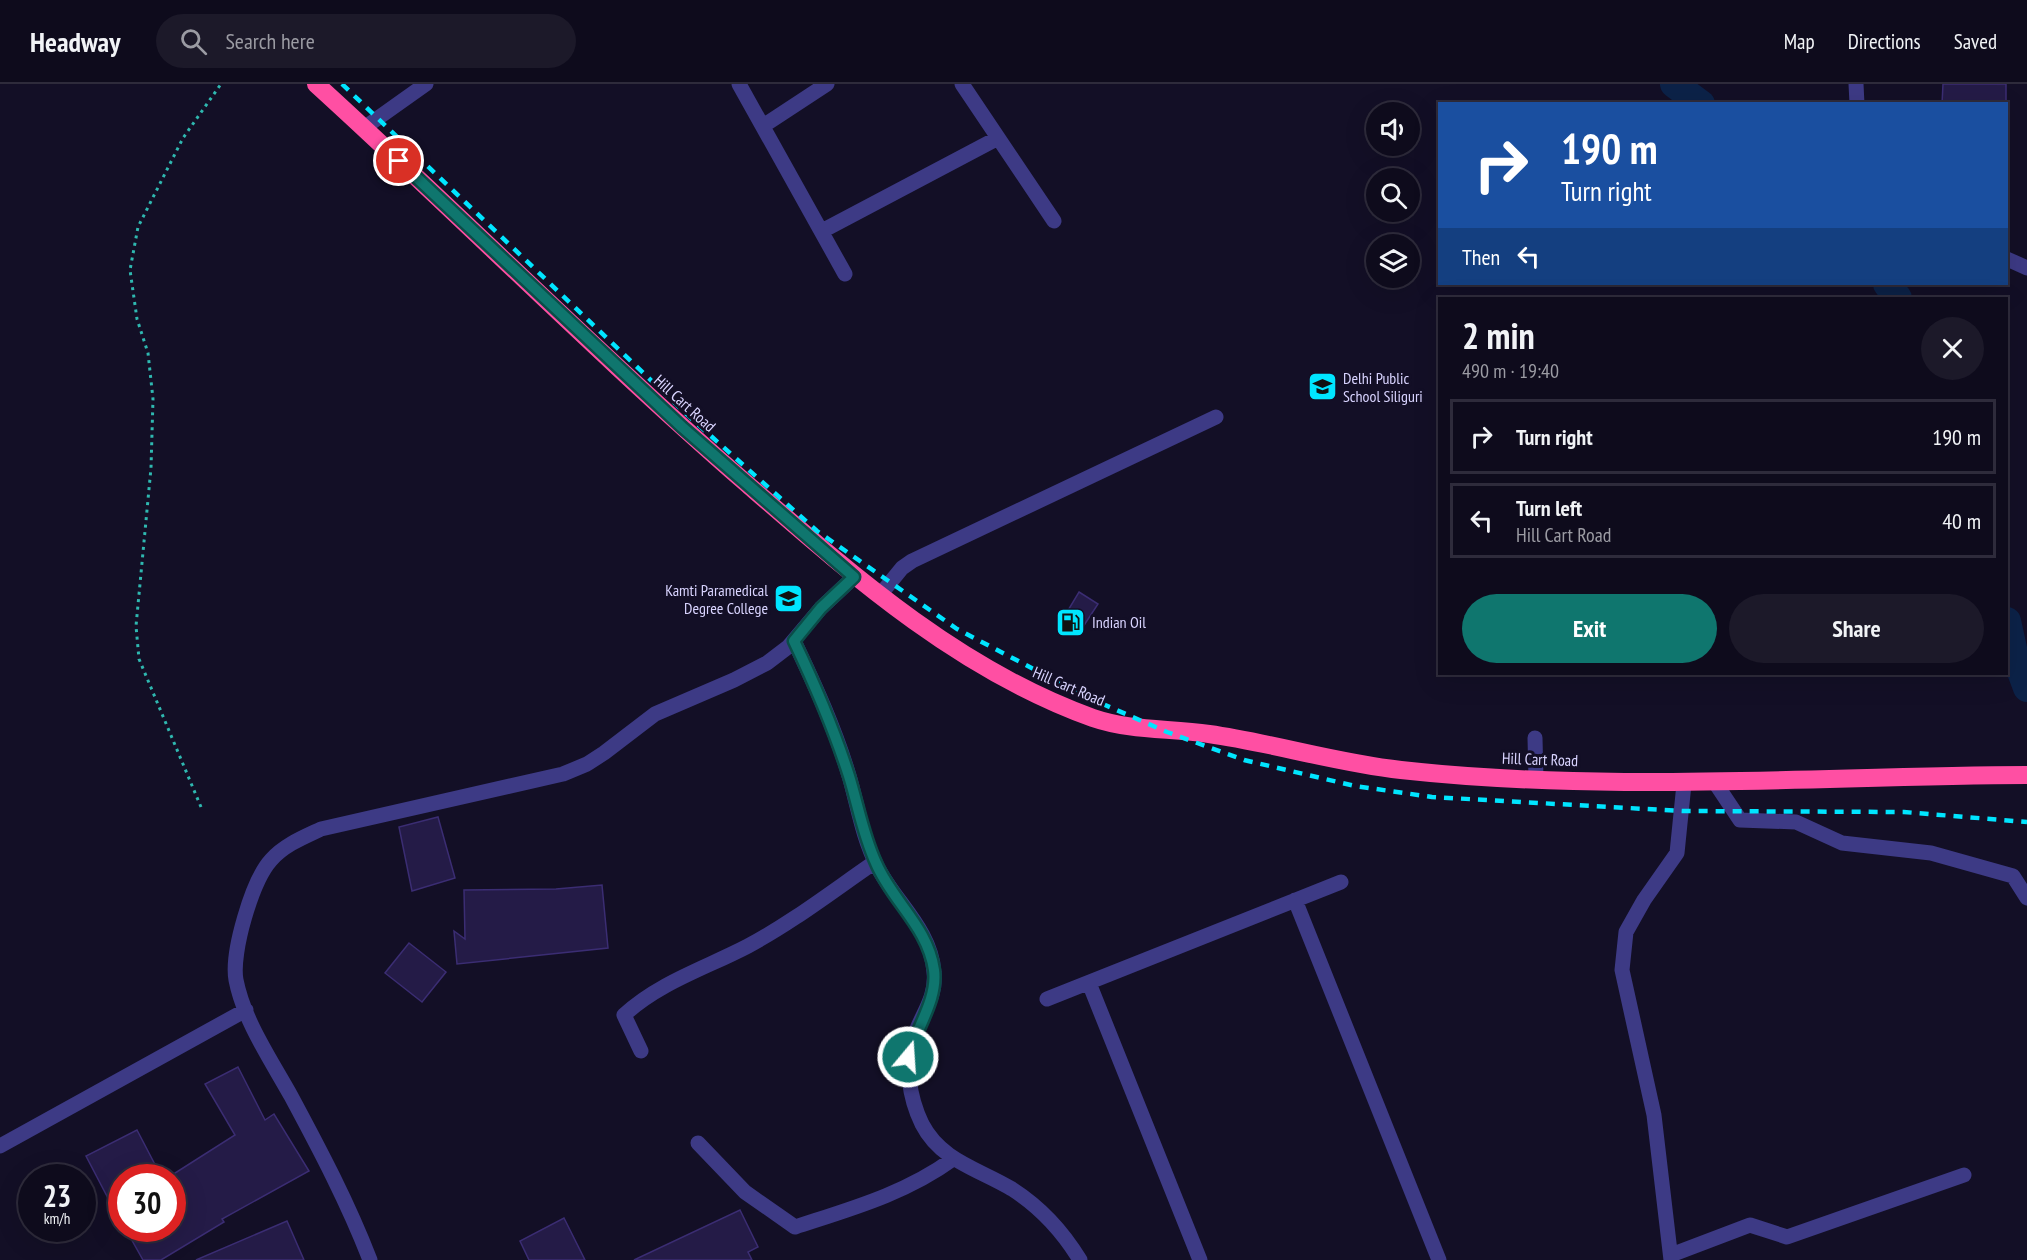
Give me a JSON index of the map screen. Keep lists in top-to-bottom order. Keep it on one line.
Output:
{"streets":{"highway":["Hill Cart Road"]},"places":{"school or university":["Delhi Public School Siliguri","Kamti Paramedical Degree College"],"fuel station":["Indian Oil"]},"page":{"header":"Headway","search":"Search here","nav":["Map","Directions","Saved"],"turn":["190 m","Turn right"],"then":"Then","heading":["2 min","490 m · 19:40"],"list":[{"name":"Turn right","value":"190 m"},{"name":"Turn left","note":"Hill Cart Road","value":"40 m"}],"buttons":["Exit","Share"],"speed":"23 km/h","limit":"30"}}
